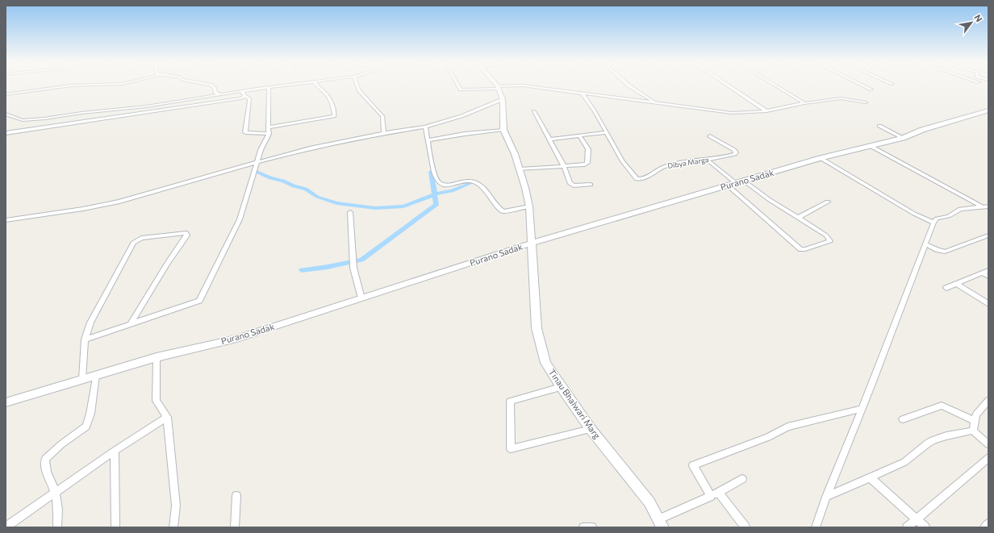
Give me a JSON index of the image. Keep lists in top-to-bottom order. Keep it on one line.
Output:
{"streets":{"main road":["Purano Sadak","Tinau Bhalwari Marg"],"street":["Dibya Marga"]},"crossings":[["Purano Sadak","Tinau Bhalwari Marg"]],"north":"top right"}
